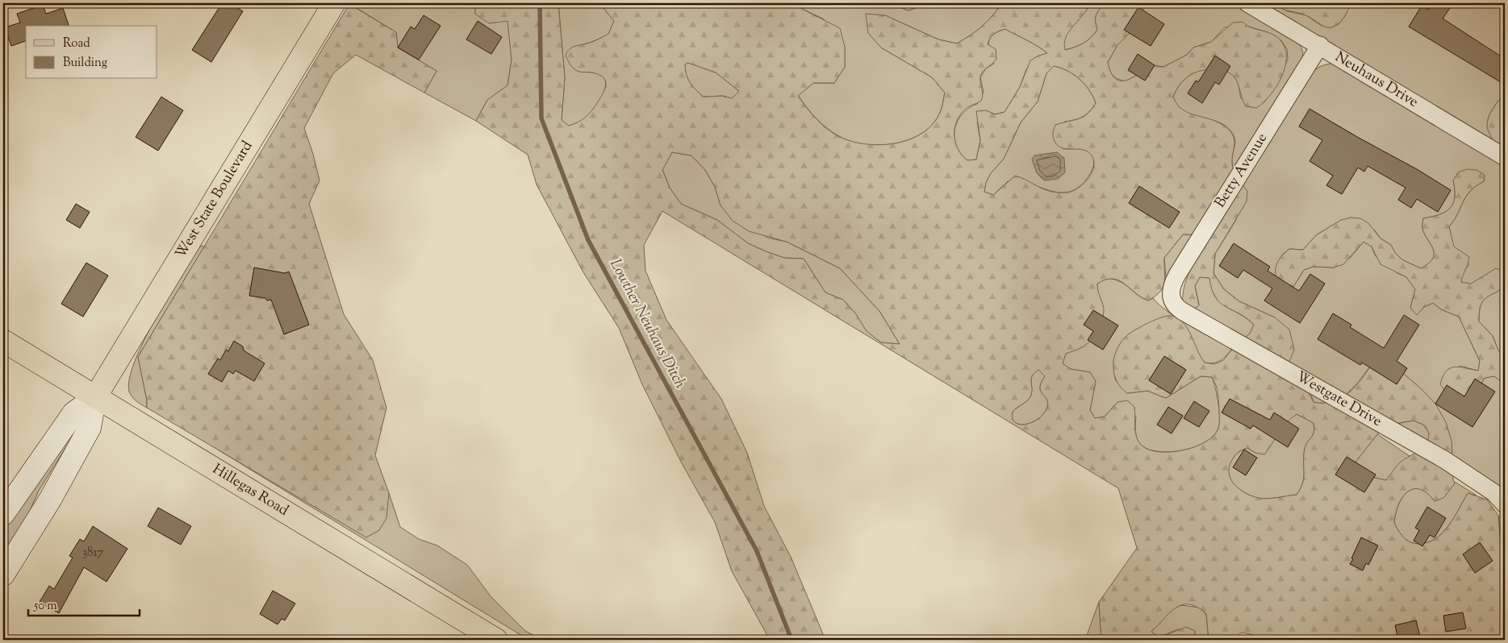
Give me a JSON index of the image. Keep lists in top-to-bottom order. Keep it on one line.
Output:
{"streets":{"main road":["West State Boulevard","Hillegas Road"],"street":["Neuhaus Drive","Betty Avenue","Westgate Drive"]},"crossings":[["Neuhaus Drive","Betty Avenue"],["Betty Avenue","Westgate Drive"],["West State Boulevard","Hillegas Road"]],"water":["Lowther Neuhaus Ditch"],"house_numbers":["3817"],"legend":["Road","Building"],"scale_bar":"50 m"}
